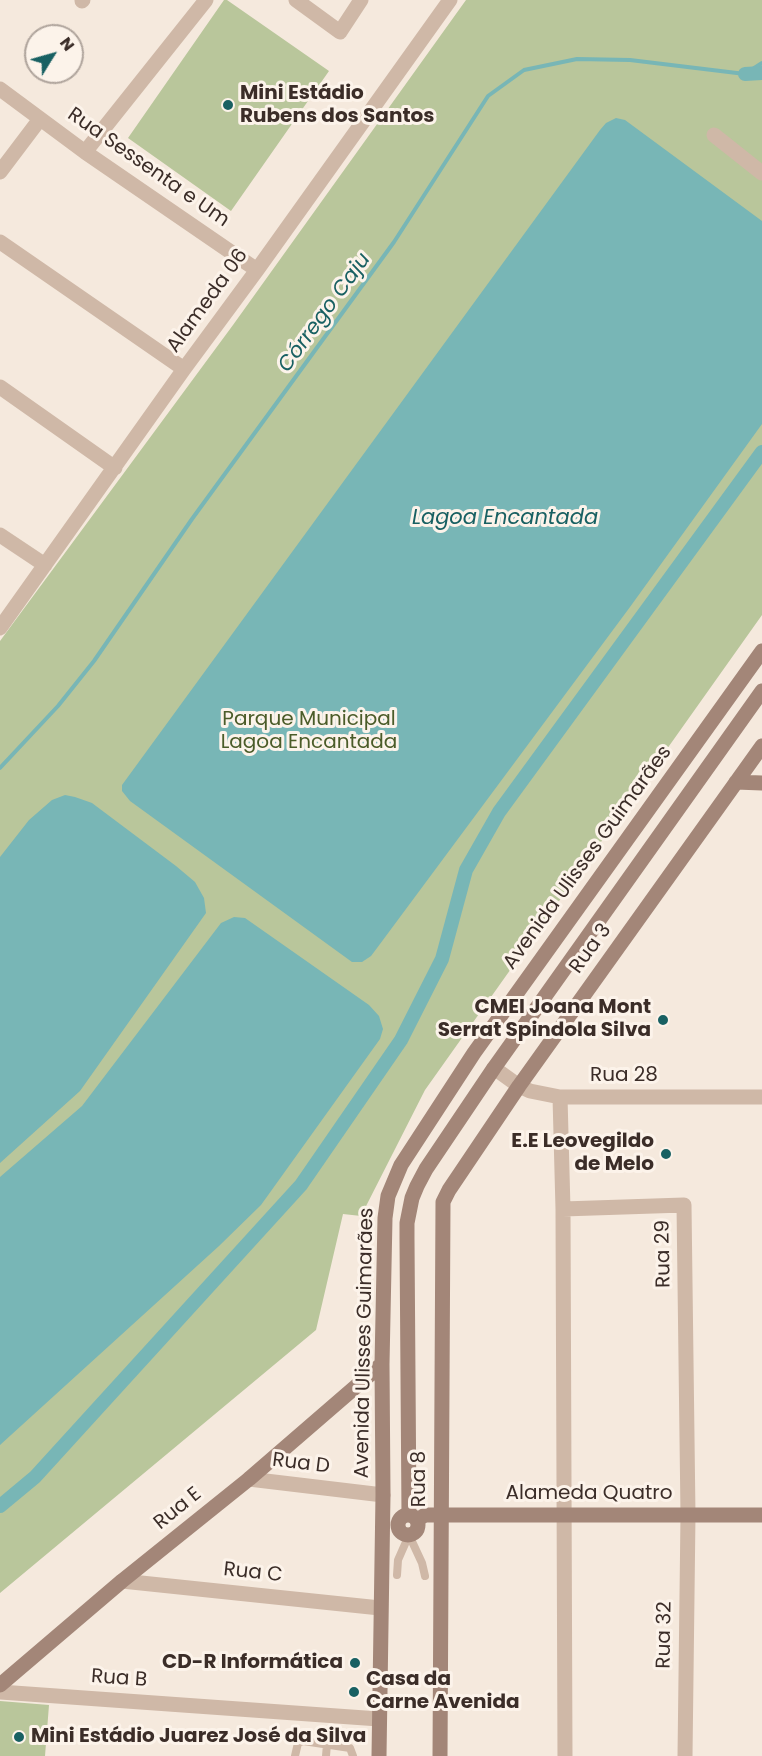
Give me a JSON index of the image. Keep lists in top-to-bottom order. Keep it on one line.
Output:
{"streets":{"main road":["Avenida Ulisses Guimarães","Rua 3","Rua 8","Alameda Quatro","Rua E"],"street":["Rua Sessenta e Um","Alameda 06","Rua 28","Rua 29","Rua D","Rua C","Rua 32","Rua B"]},"crossings":[["Rua Sessenta e Um","Alameda 06"],["Avenida Ulisses Guimarães","Rua 28"],["Avenida Ulisses Guimarães","Rua D"],["Avenida Ulisses Guimarães","Alameda Quatro"],["Avenida Ulisses Guimarães","Rua E"],["Avenida Ulisses Guimarães","Rua C"],["Avenida Ulisses Guimarães","Rua B"],["Rua 3","Rua 28"],["Rua 3","Rua 8"],["Rua 29","Alameda Quatro"],["Rua 29","Rua 32"],["Rua D","Rua E"],["Rua 8","Alameda Quatro"],["Alameda Quatro","Rua 32"],["Rua E","Rua C"]],"water":["Córrego Caju","Lagoa Encantada"],"parks":["Parque Municipal Lagoa Encantada"],"places":["Mini Estádio Rubens dos Santos","CMEI Joana Mont Serrat Spindola Silva","E.E Leovegildo de Melo","CD-R Informática","Casa da Carne Avenida","Mini Estádio Juarez José da Silva"],"north":"top right"}
